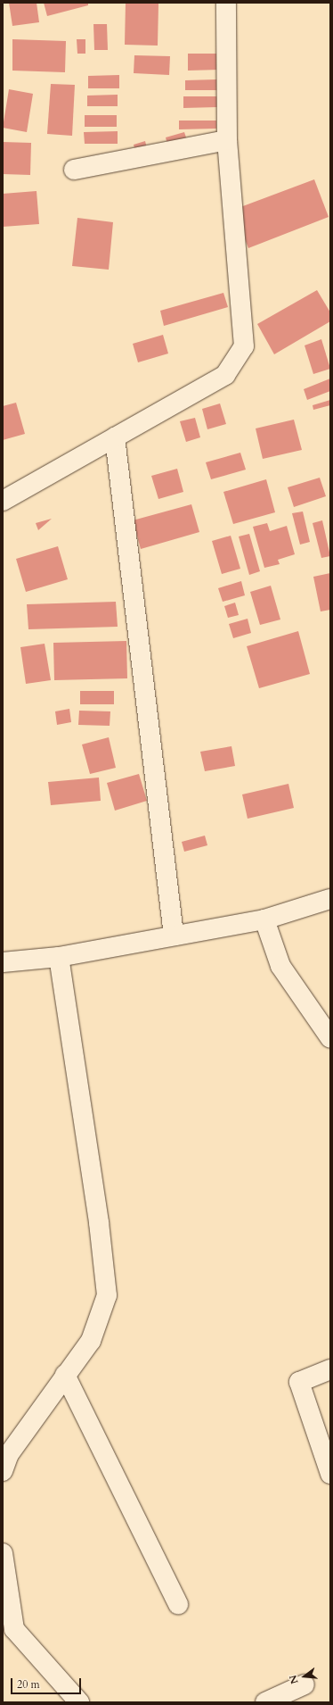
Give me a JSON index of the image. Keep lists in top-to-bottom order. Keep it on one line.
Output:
{"scale_bar":"20 m","north":"left"}
